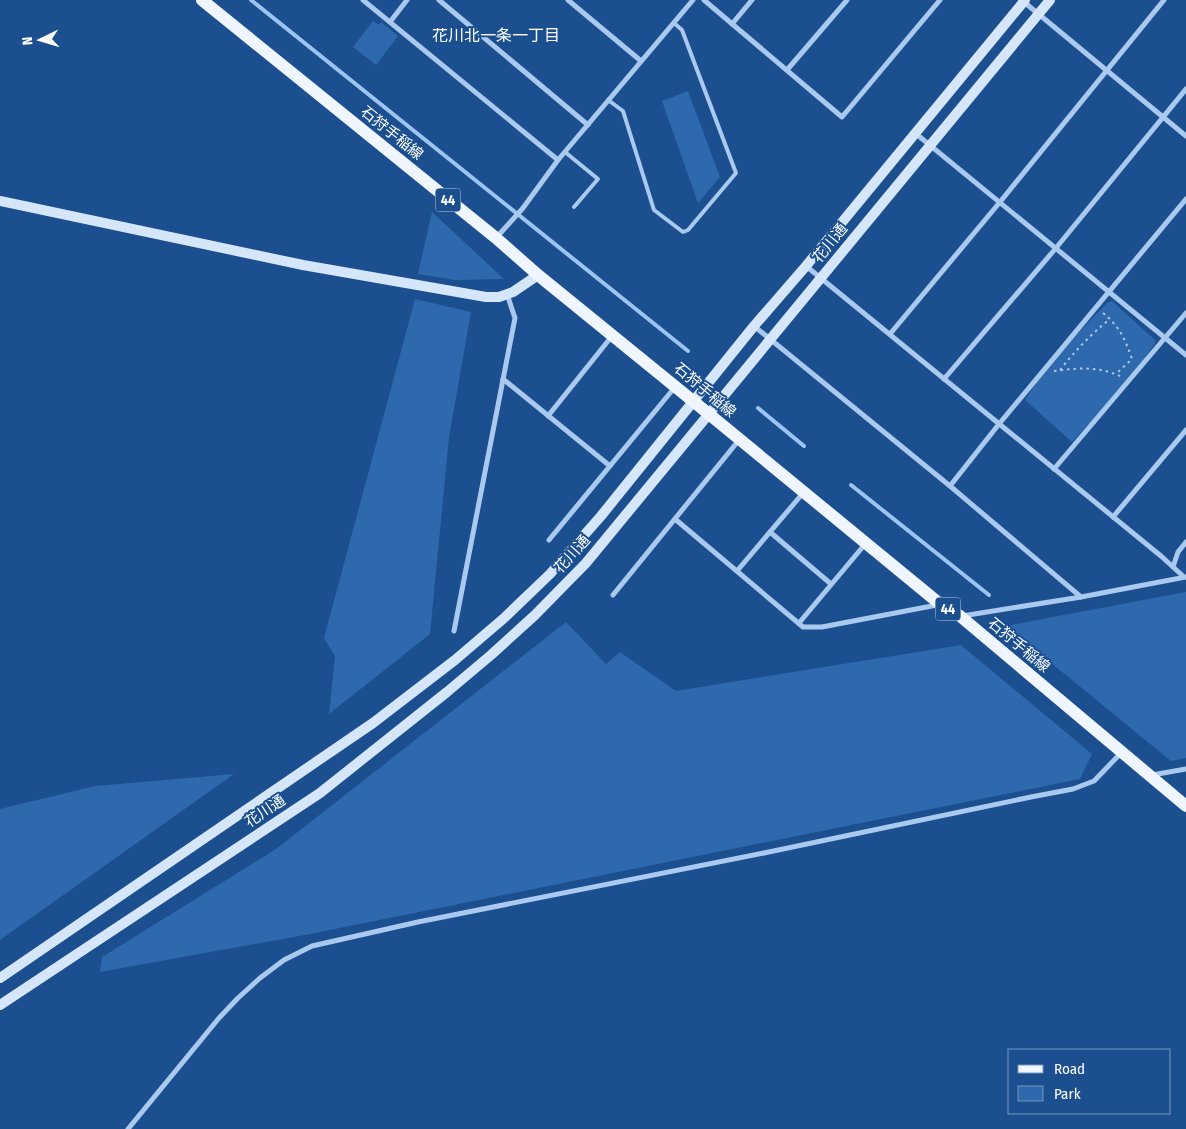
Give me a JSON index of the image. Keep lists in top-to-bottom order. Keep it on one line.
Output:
{"streets":{"main road":["石狩手稲線","44"],"street":["花川通"]},"crossings":[["石狩手稲線","花川通"]],"districts":["花川北一条一丁目"],"legend":["Road","Park"],"north":"left"}
